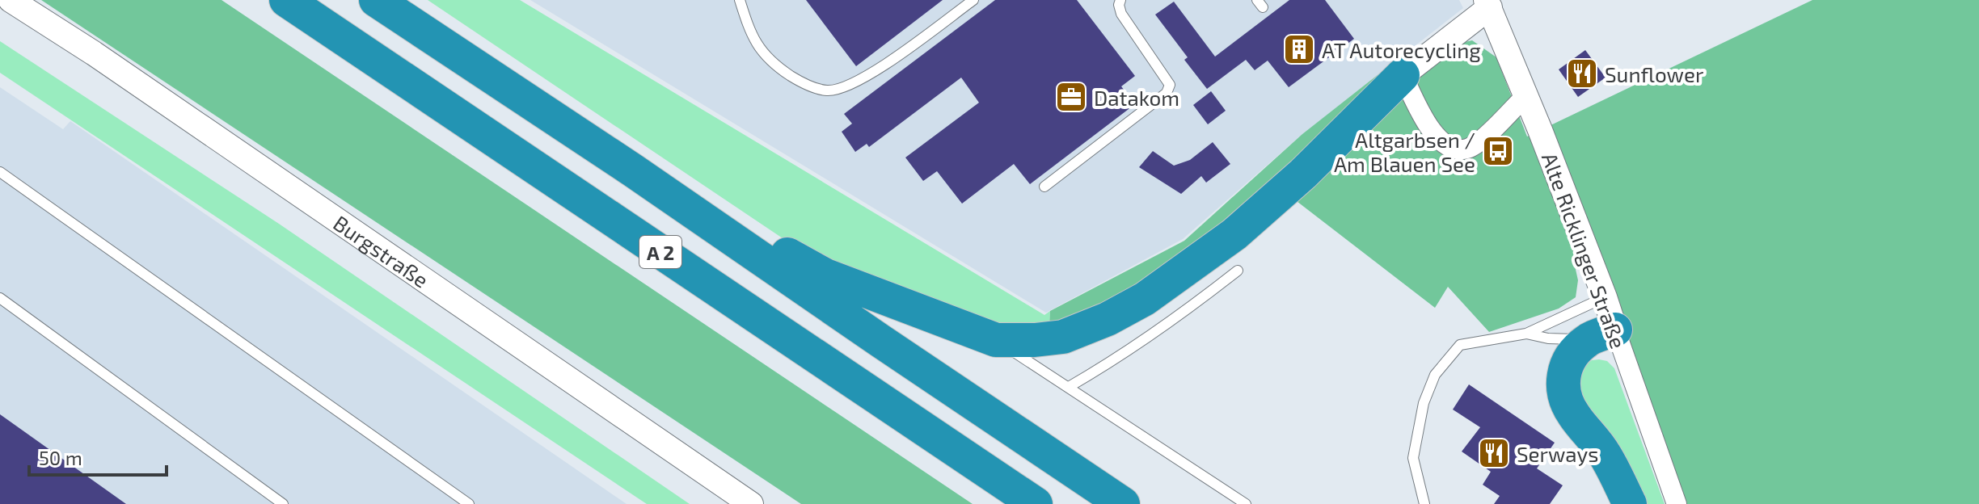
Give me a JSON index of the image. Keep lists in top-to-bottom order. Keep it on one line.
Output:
{"streets":{"highway":["A 2"],"street":["Burgstraße","Alte Ricklinger Straße"]},"places":{"building":["AT Autorecycling"],"restaurant":["Sunflower","Serways"],"office":["Datakom"],"bus stop":["Altgarbsen / Am Blauen See"]},"scale_bar":"50 m"}
